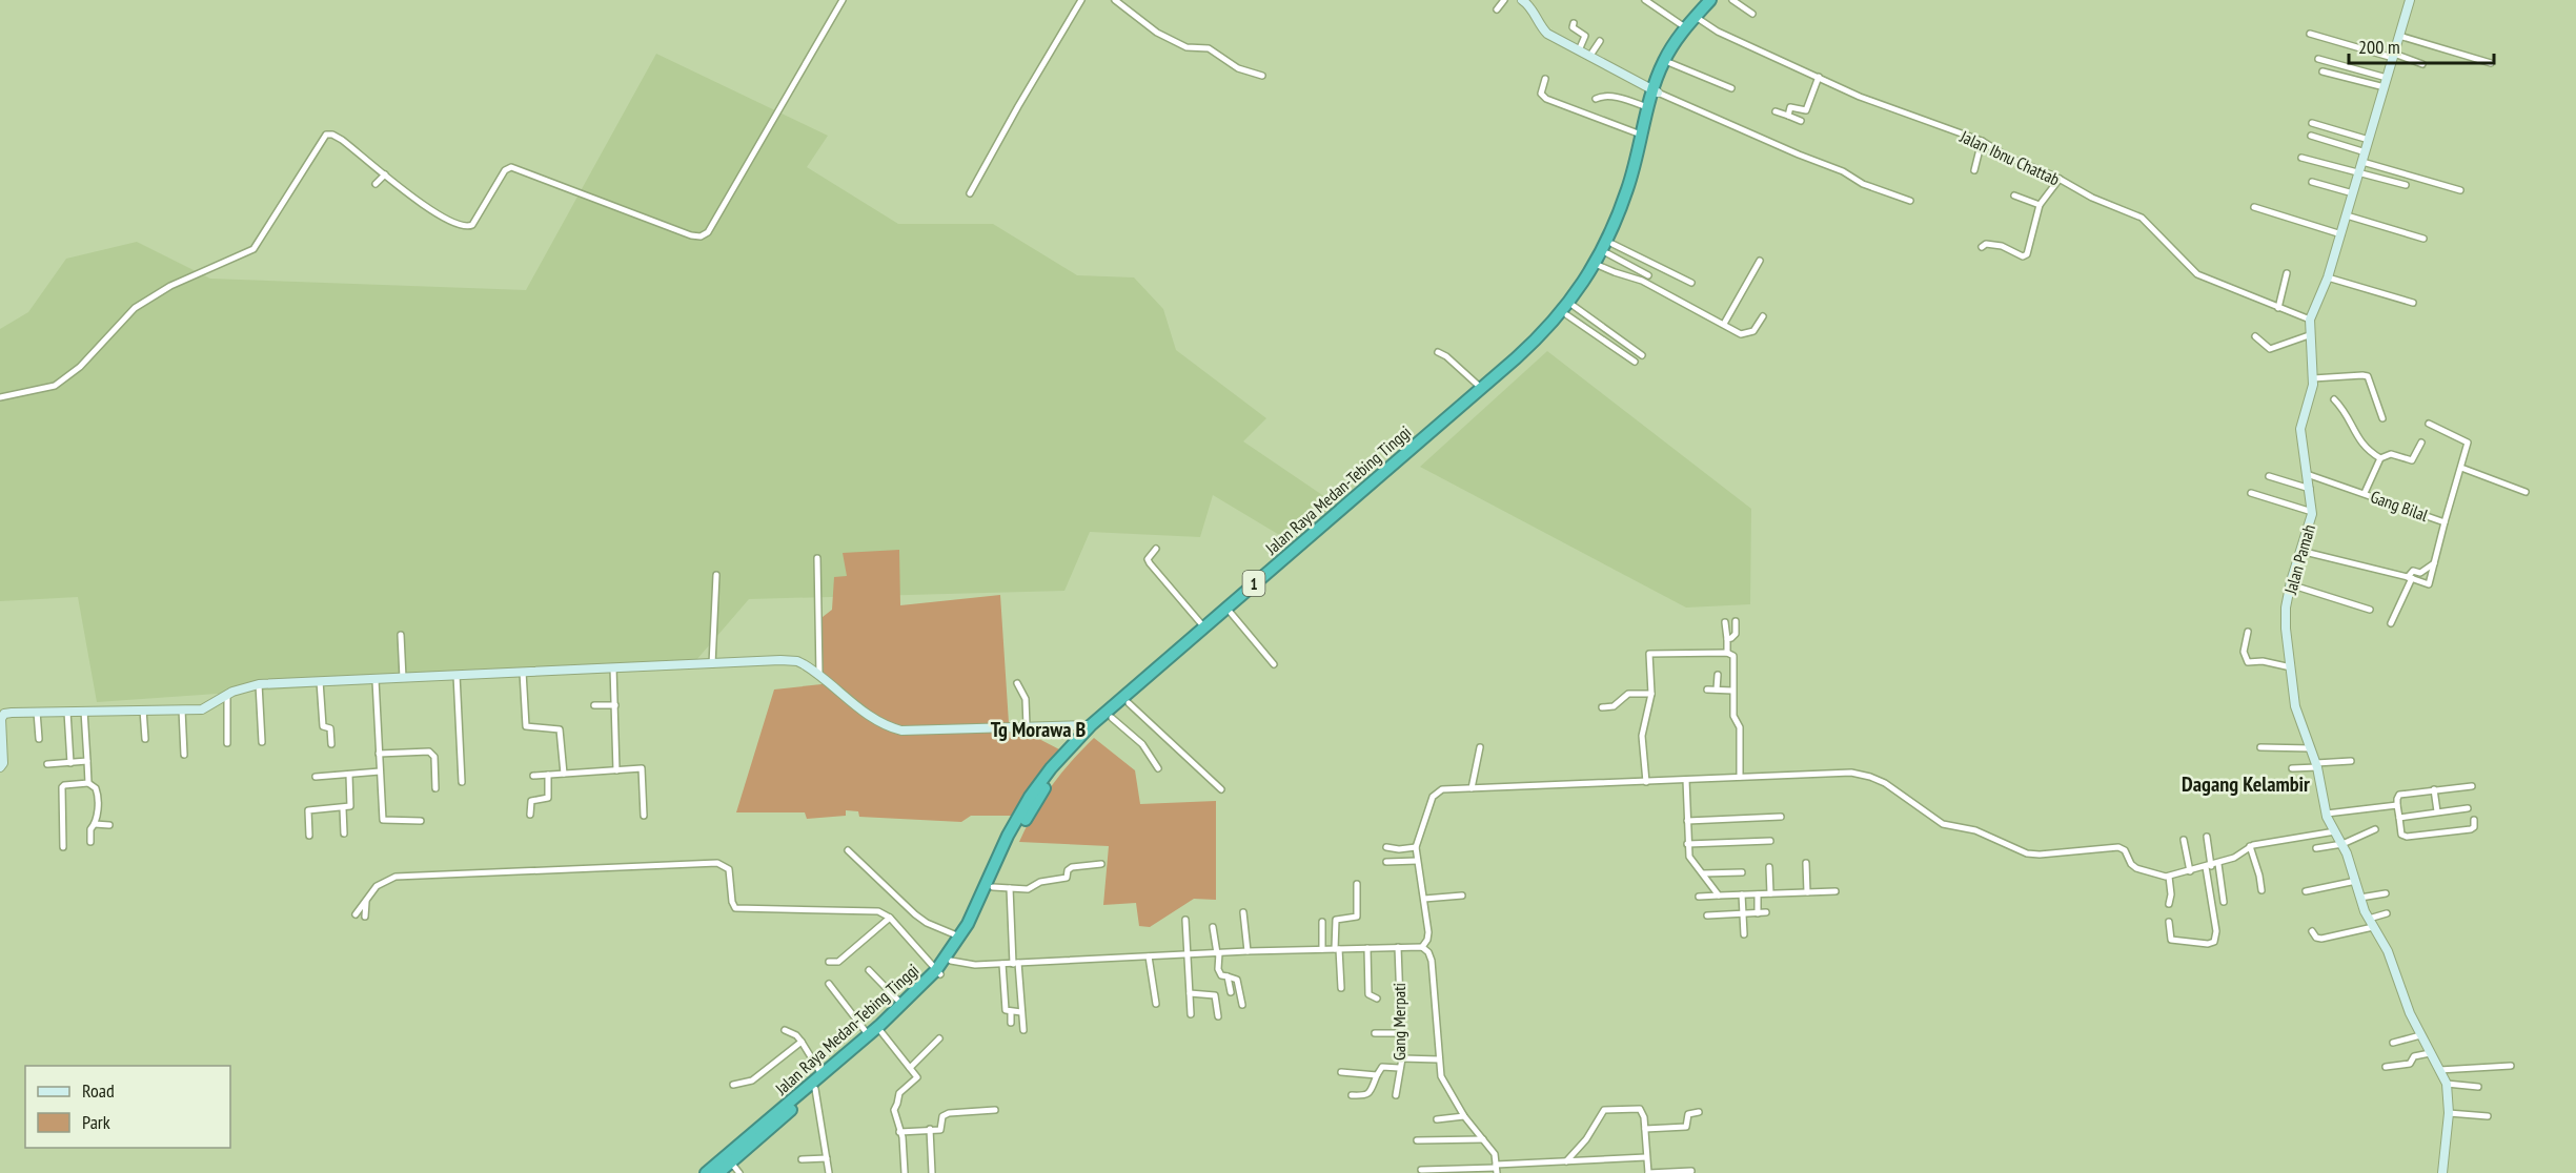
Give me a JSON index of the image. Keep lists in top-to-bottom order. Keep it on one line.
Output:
{"streets":{"highway":["Jalan Raya Medan-Tebing Tinggi","1"],"street":["Jalan Ibnu Chattab","Gang Bilal","Jalan Pamah","Gang Merpati"]},"crossings":[["Jalan Ibnu Chattab","Jalan Raya Medan-Tebing Tinggi"],["Jalan Ibnu Chattab","Jalan Pamah"],["Gang Bilal","Jalan Pamah"]],"districts":["Tg Morawa B","Dagang Kelambir"],"legend":["Road","Park"],"scale_bar":"200 m"}
